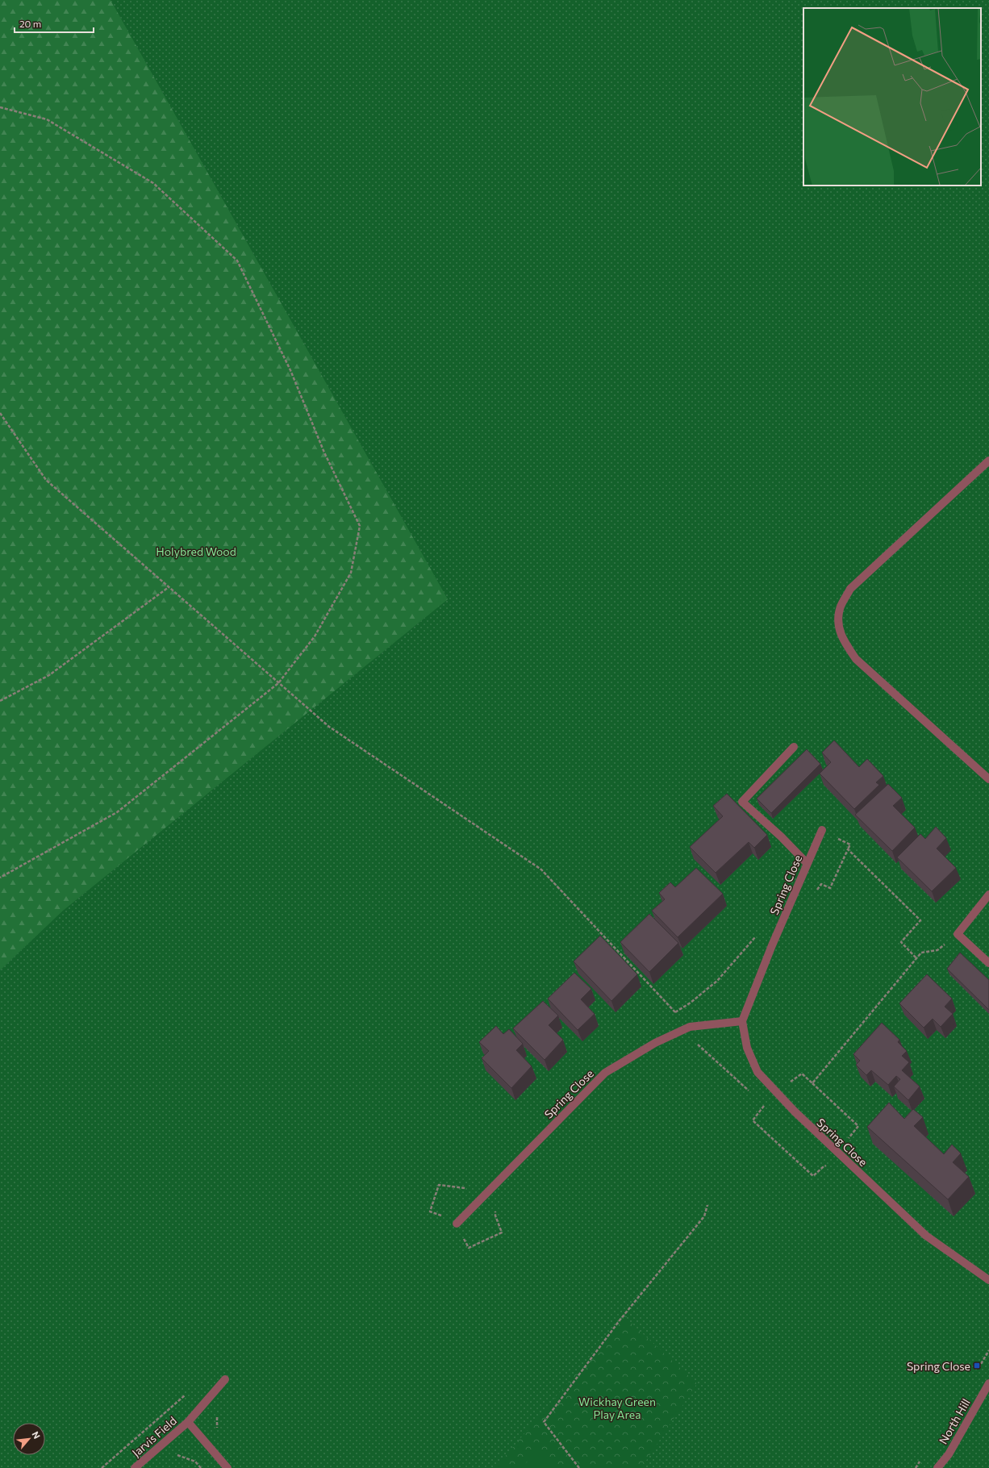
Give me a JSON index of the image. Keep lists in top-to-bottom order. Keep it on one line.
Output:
{"streets":{"street":["Spring Close","North Hill","Jarvis Field"]},"parks":["Holybred Wood","Wickhay Green Play Area"],"places":{"transit":["Spring Close"]},"scale_bar":"20 m","north":"top right"}
